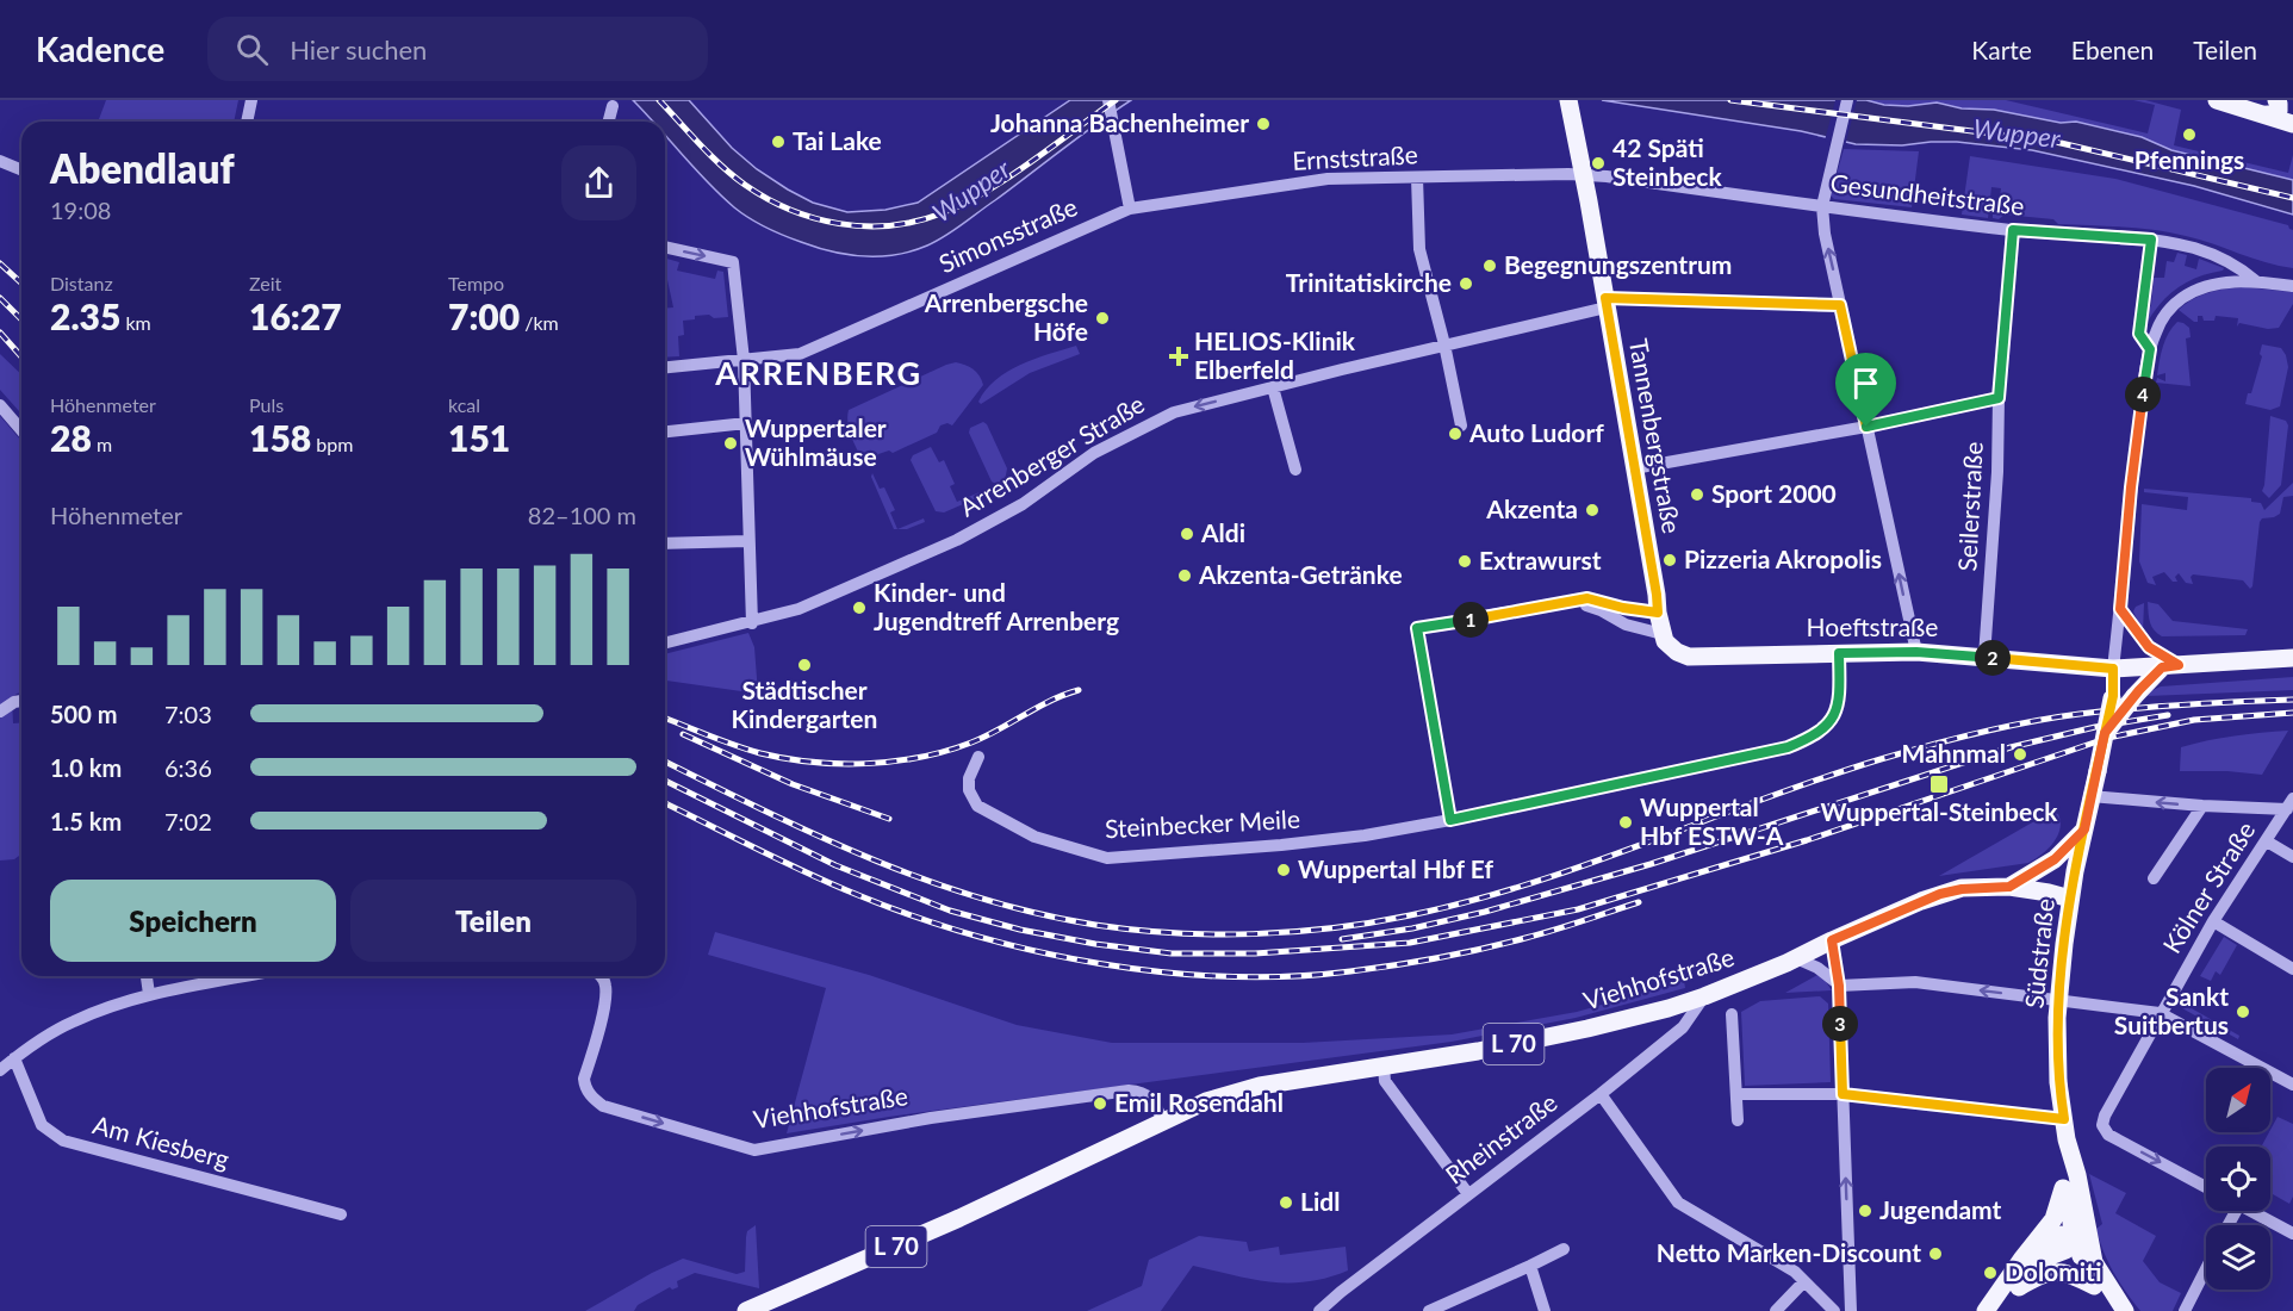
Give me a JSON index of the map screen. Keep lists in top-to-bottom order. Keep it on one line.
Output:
{"streets":{"main road":["Tannenbergstraße","Hoeftstraße","Südstraße","Viehhofstraße","L 70"],"street":["Ernststraße","Gesundheitstraße","Simonsstraße","Arrenberger Straße","Seilerstraße","Steinbecker Meile","Kölner Straße","Rheinstraße","Am Kiesberg"]},"crossings":[["Ernststraße","Gesundheitstraße"],["Ernststraße","Simonsstraße"],["Ernststraße","Tannenbergstraße"],["Gesundheitstraße","Tannenbergstraße"],["Gesundheitstraße","Seilerstraße"],["Tannenbergstraße","Arrenberger Straße"],["Seilerstraße","Hoeftstraße"],["Hoeftstraße","Steinbecker Meile"],["Hoeftstraße","Südstraße"],["Südstraße","Viehhofstraße"],["Viehhofstraße","L 70"],["Viehhofstraße","Rheinstraße"]],"one_way":["Arrenberger Straße"],"districts":["ARRENBERG"],"water":["Wupper"],"places":{"other":["Johanna Bachenheimer","Pfennings","Tai Lake","42 Späti Steinbeck","Begegnungszentrum","Trinitatiskirche","Arrenbergsche Höfe","Auto Ludorf","Wuppertaler Wühlmäuse","Sport 2000","Akzenta","Aldi","Pizzeria Akropolis","Extrawurst","Akzenta-Getränke","Kinder- und Jugendtreff Arrenberg","Städtischer Kindergarten","Mahnmal","Wuppertal Hbf ESTW-A","Wuppertal Hbf Ef","Sankt Suitbertus","Emil Rosendahl","Lidl","Jugendamt","Netto Marken-Discount","Dolomiti"],"health":["HELIOS-Klinik Elberfeld"],"transit":["Wuppertal-Steinbeck"]},"north":"top right","page":{"header":"Kadence","search":"Hier suchen","nav":["Karte","Ebenen","Teilen"],"heading":["Abendlauf","19:08"],"stats":[["Distanz","2.35 km"],["Zeit","16:27"],["Tempo","7:00 /km"],["Höhenmeter","28 m"],["Puls","158 bpm"],["kcal","151"]],"pins":["4","1","2","3"],"chart":["Höhenmeter","82–100 m"],"list":[{"name":"500 m","note":"7:03"},{"name":"1.0 km","note":"6:36"},{"name":"1.5 km","note":"7:02"}],"buttons":["Speichern","Teilen"]}}
